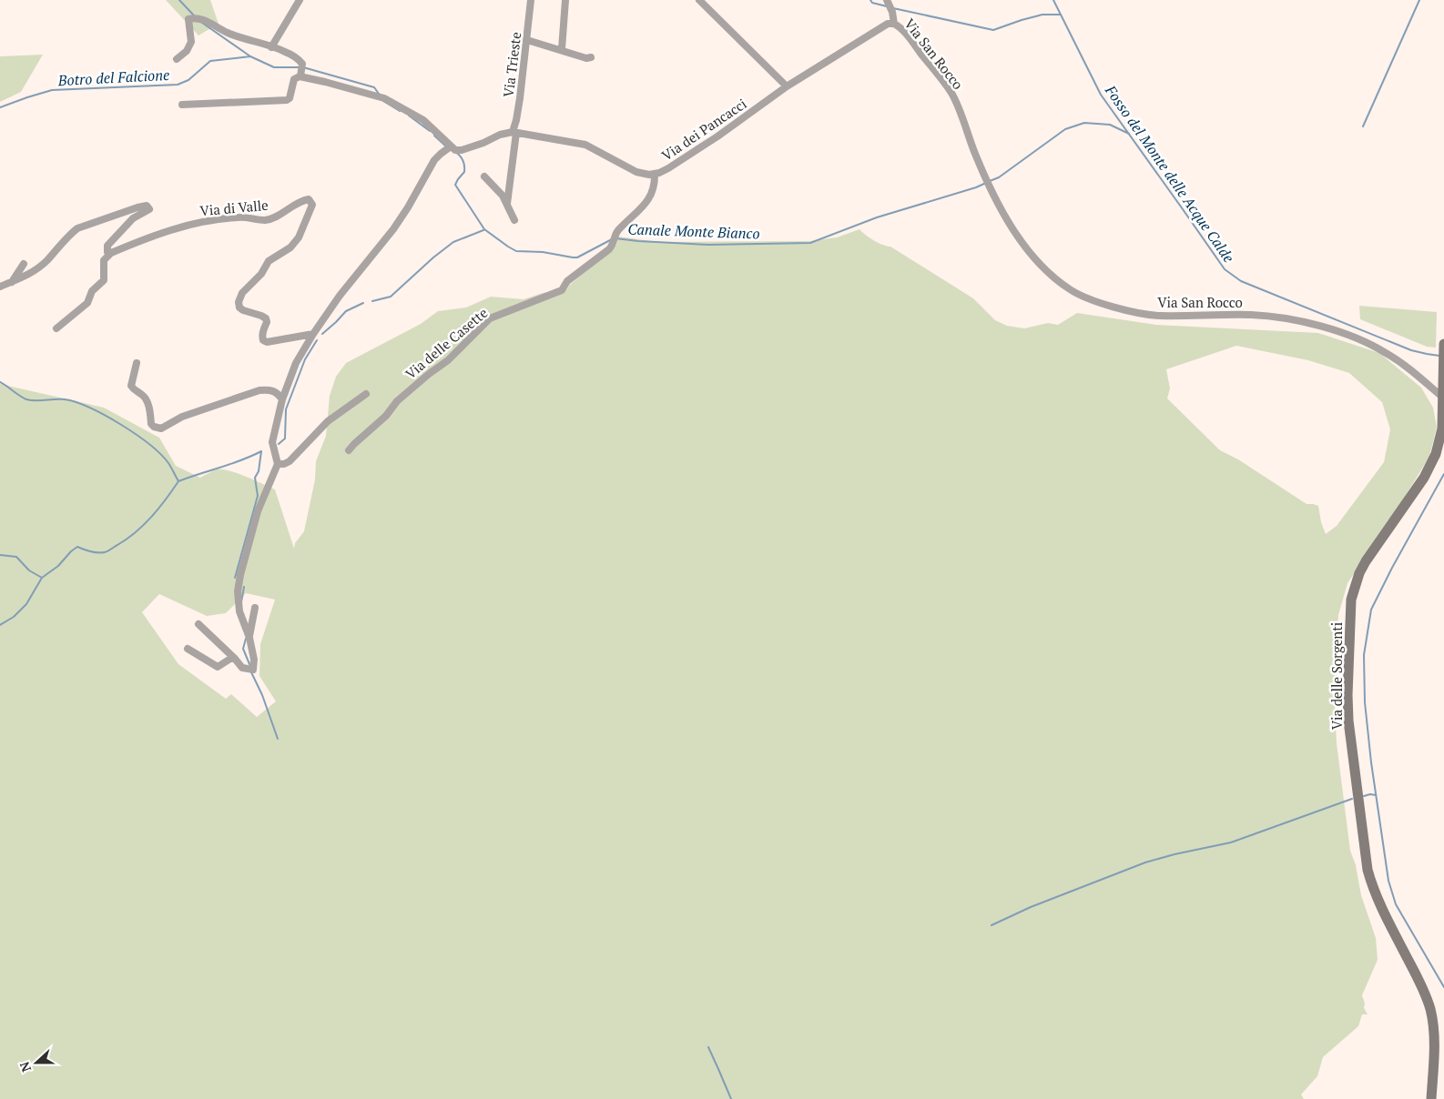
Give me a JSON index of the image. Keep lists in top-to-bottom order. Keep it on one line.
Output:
{"streets":{"main road":["Via delle Sorgenti"],"street":["Via San Rocco","Via Trieste","Via dei Pancacci","Via di Valle","Via delle Casette"]},"crossings":[["Via San Rocco","Via dei Pancacci"],["Via San Rocco","Via delle Sorgenti"],["Via Trieste","Via dei Pancacci"],["Via dei Pancacci","Via delle Casette"]],"water":["Botro del Falcione","Fosso del Monte delle Acque Calde","Canale Monte Bianco"],"north":"left"}
